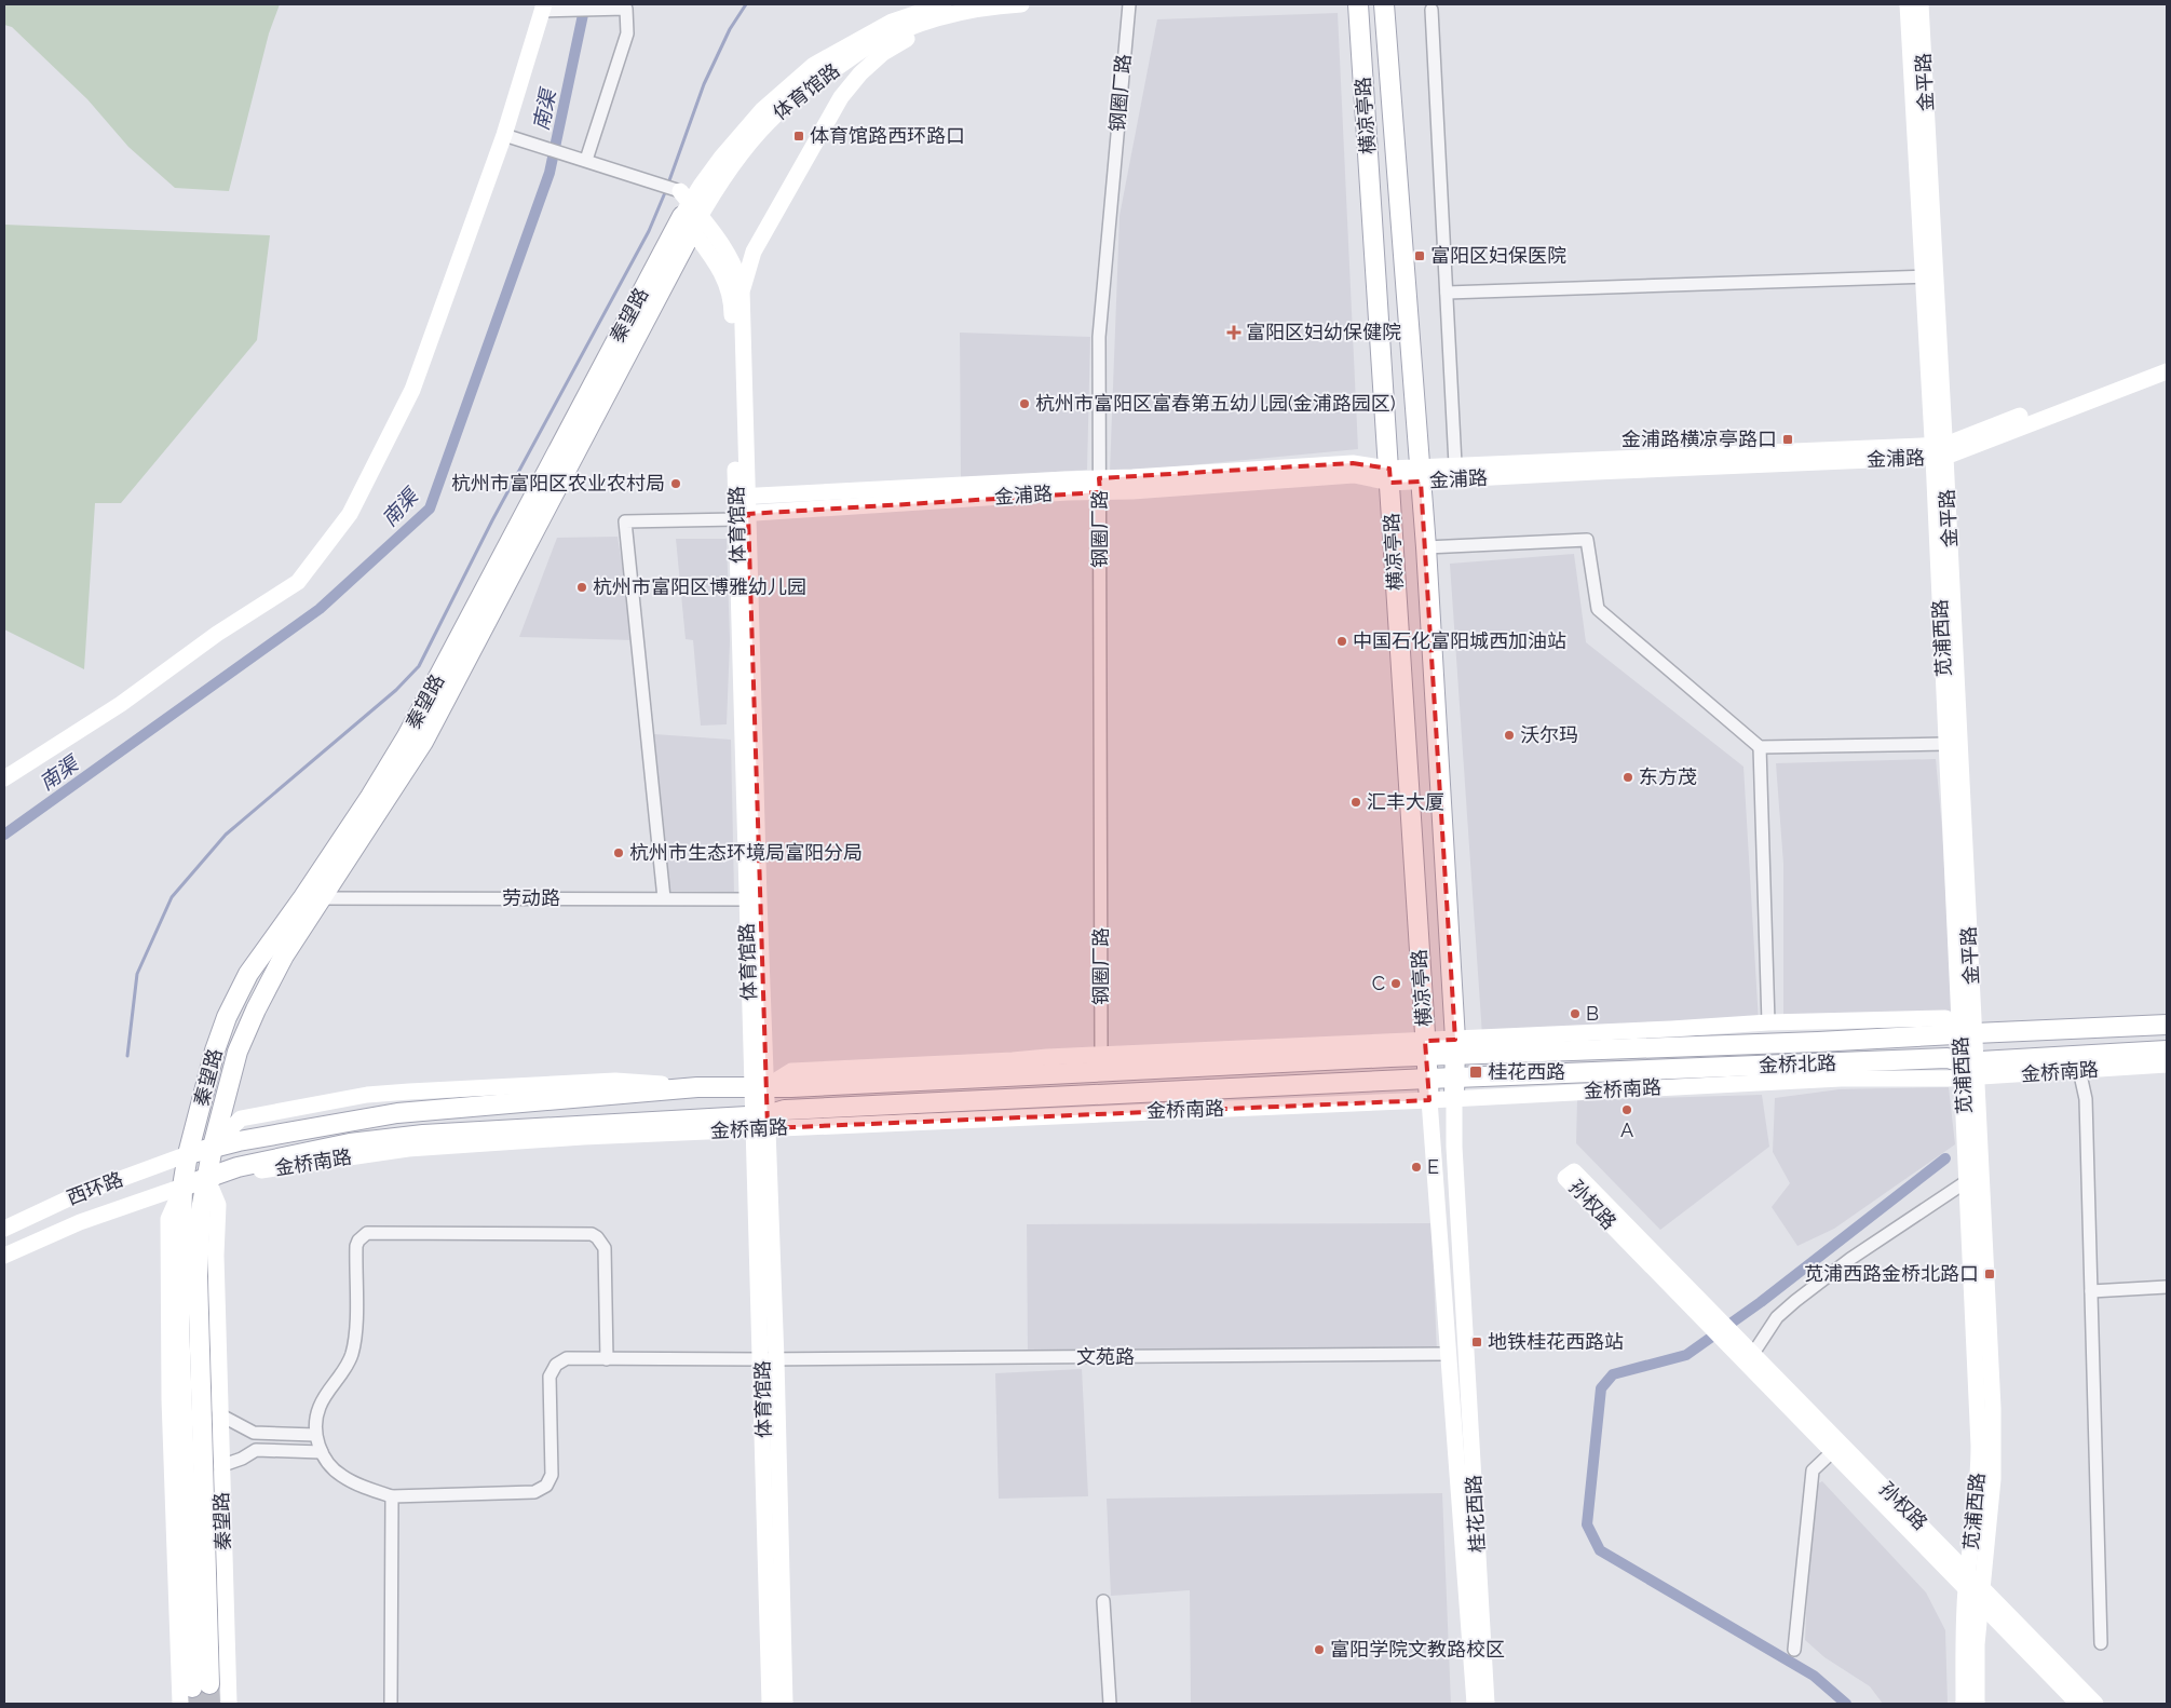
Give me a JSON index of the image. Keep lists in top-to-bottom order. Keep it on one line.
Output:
{"streets":{"main road":["金平路","体育馆路","横凉亭路","秦望路","金浦路","苋浦西路","金桥北路","金桥南路","西环路","孙权路","桂花西路"],"street":["钢圈厂路","劳动路","文苑路"]},"crossings":[["金平路","金浦路"],["金平路","苋浦西路"],["金平路","金桥北路"],["体育馆路","秦望路"],["体育馆路","金浦路"],["体育馆路","劳动路"],["体育馆路","金桥南路"],["体育馆路","文苑路"],["钢圈厂路","金浦路"],["横凉亭路","金浦路"],["横凉亭路","金桥北路"],["横凉亭路","金桥南路"],["横凉亭路","桂花西路"],["秦望路","劳动路"],["秦望路","金桥南路"],["秦望路","西环路"],["金浦路","苋浦西路"],["苋浦西路","金桥北路"],["苋浦西路","金桥南路"],["苋浦西路","孙权路"],["金桥北路","金桥南路"],["金桥北路","桂花西路"],["金桥南路","西环路"],["金桥南路","桂花西路"],["文苑路","桂花西路"]],"water":["南渠"],"places":{"transit":["体育馆路西环路口","富阳区妇保医院","金浦路横凉亭路口","桂花西路","苋浦西路金桥北路口","地铁桂花西路站"],"health":["富阳区妇幼保健院"],"other":["杭州市富阳区富春第五幼儿园(金浦路园区)","杭州市富阳区农业农村局","杭州市富阳区博雅幼儿园","中国石化富阳城西加油站","沃尔玛","东方茂","汇丰大厦","杭州市生态环境局富阳分局","C","B","A","E","富阳学院文教路校区"]}}
